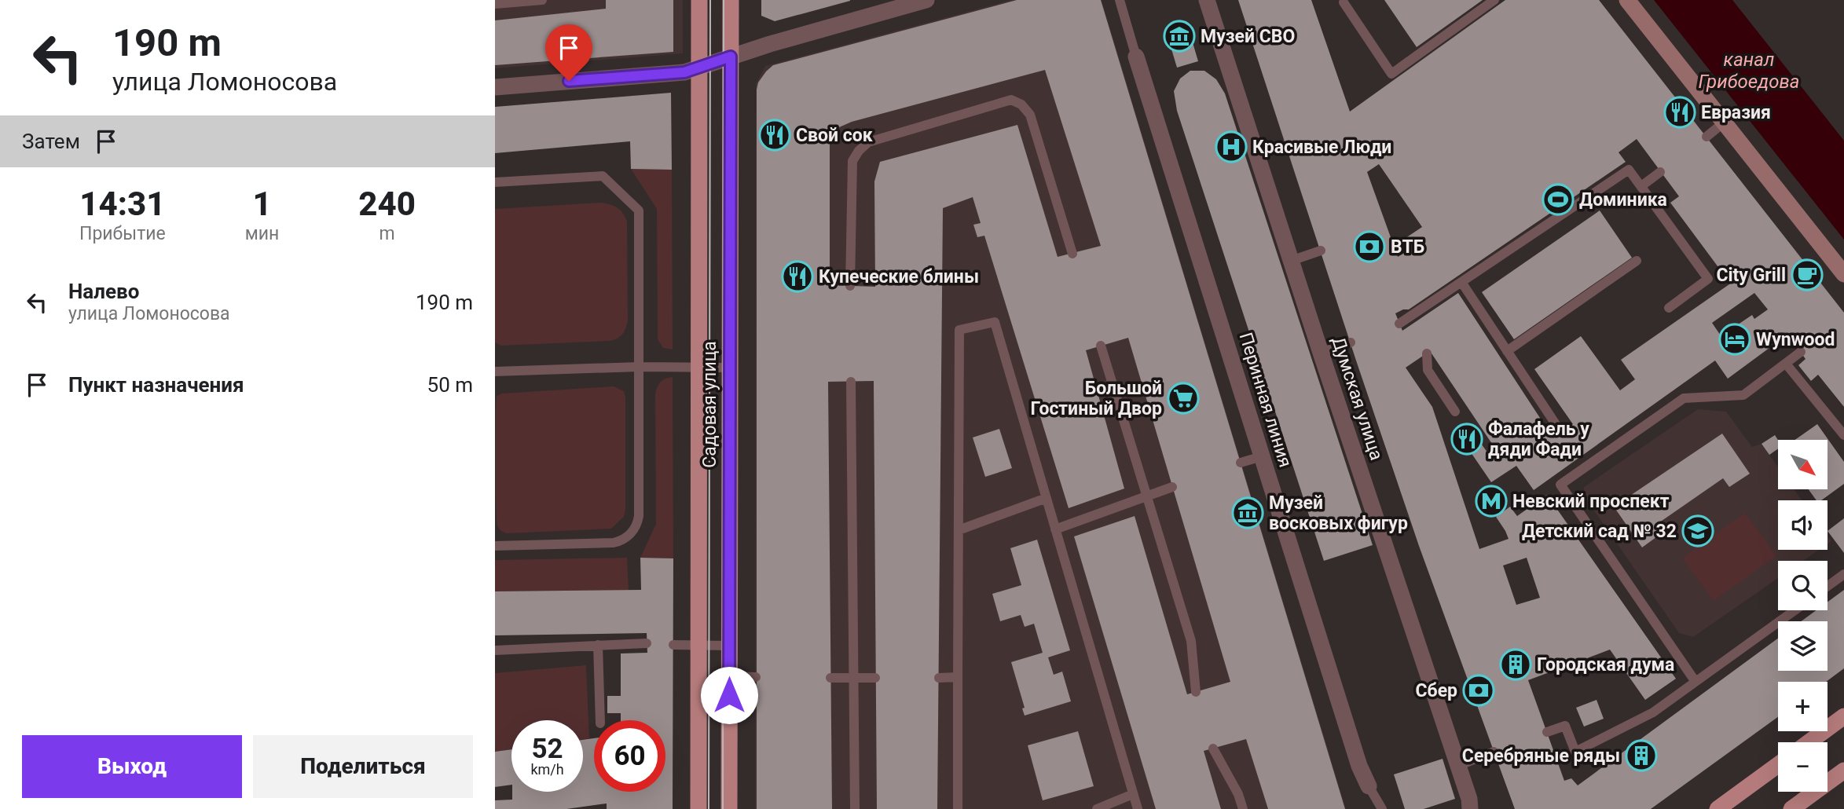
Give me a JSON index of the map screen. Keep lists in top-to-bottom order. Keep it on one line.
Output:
{"streets":{"main road":["Садовая улица"],"street":["Думская улица","Перинная линия"]},"water":["канал Грибоедова"],"places":{"museum":["Музей СВО","Музей восковых фигур"],"restaurant":["Евразия","Свой сок","Купеческие блины","Фалафель у дяди Фади"],"hospital":["Красивые Люди"],"sports":["Доминика"],"bank":["ВТБ","Сбер"],"cafe":["City Grill"],"hotel":["Wynwood"],"supermarket":["Большой Гостиный Двор"],"metro station":["Невский проспект"],"school or university":["Детский сад № 32"],"building":["Городская дума","Серебряные ряды"]},"north":"bottom right","page":{"turn":["190 m","улица Ломоносова"],"then":"Затем","eta":["14:31","Прибытие","1","мин","240","m"],"list":[{"name":"Налево","note":"улица Ломоносова","value":"190 m"},{"name":"Пункт назначения","value":"50 m"}],"map_buttons":["+","−"],"speed":"52 km/h","limit":"60","buttons":["Выход","Поделиться"]}}
